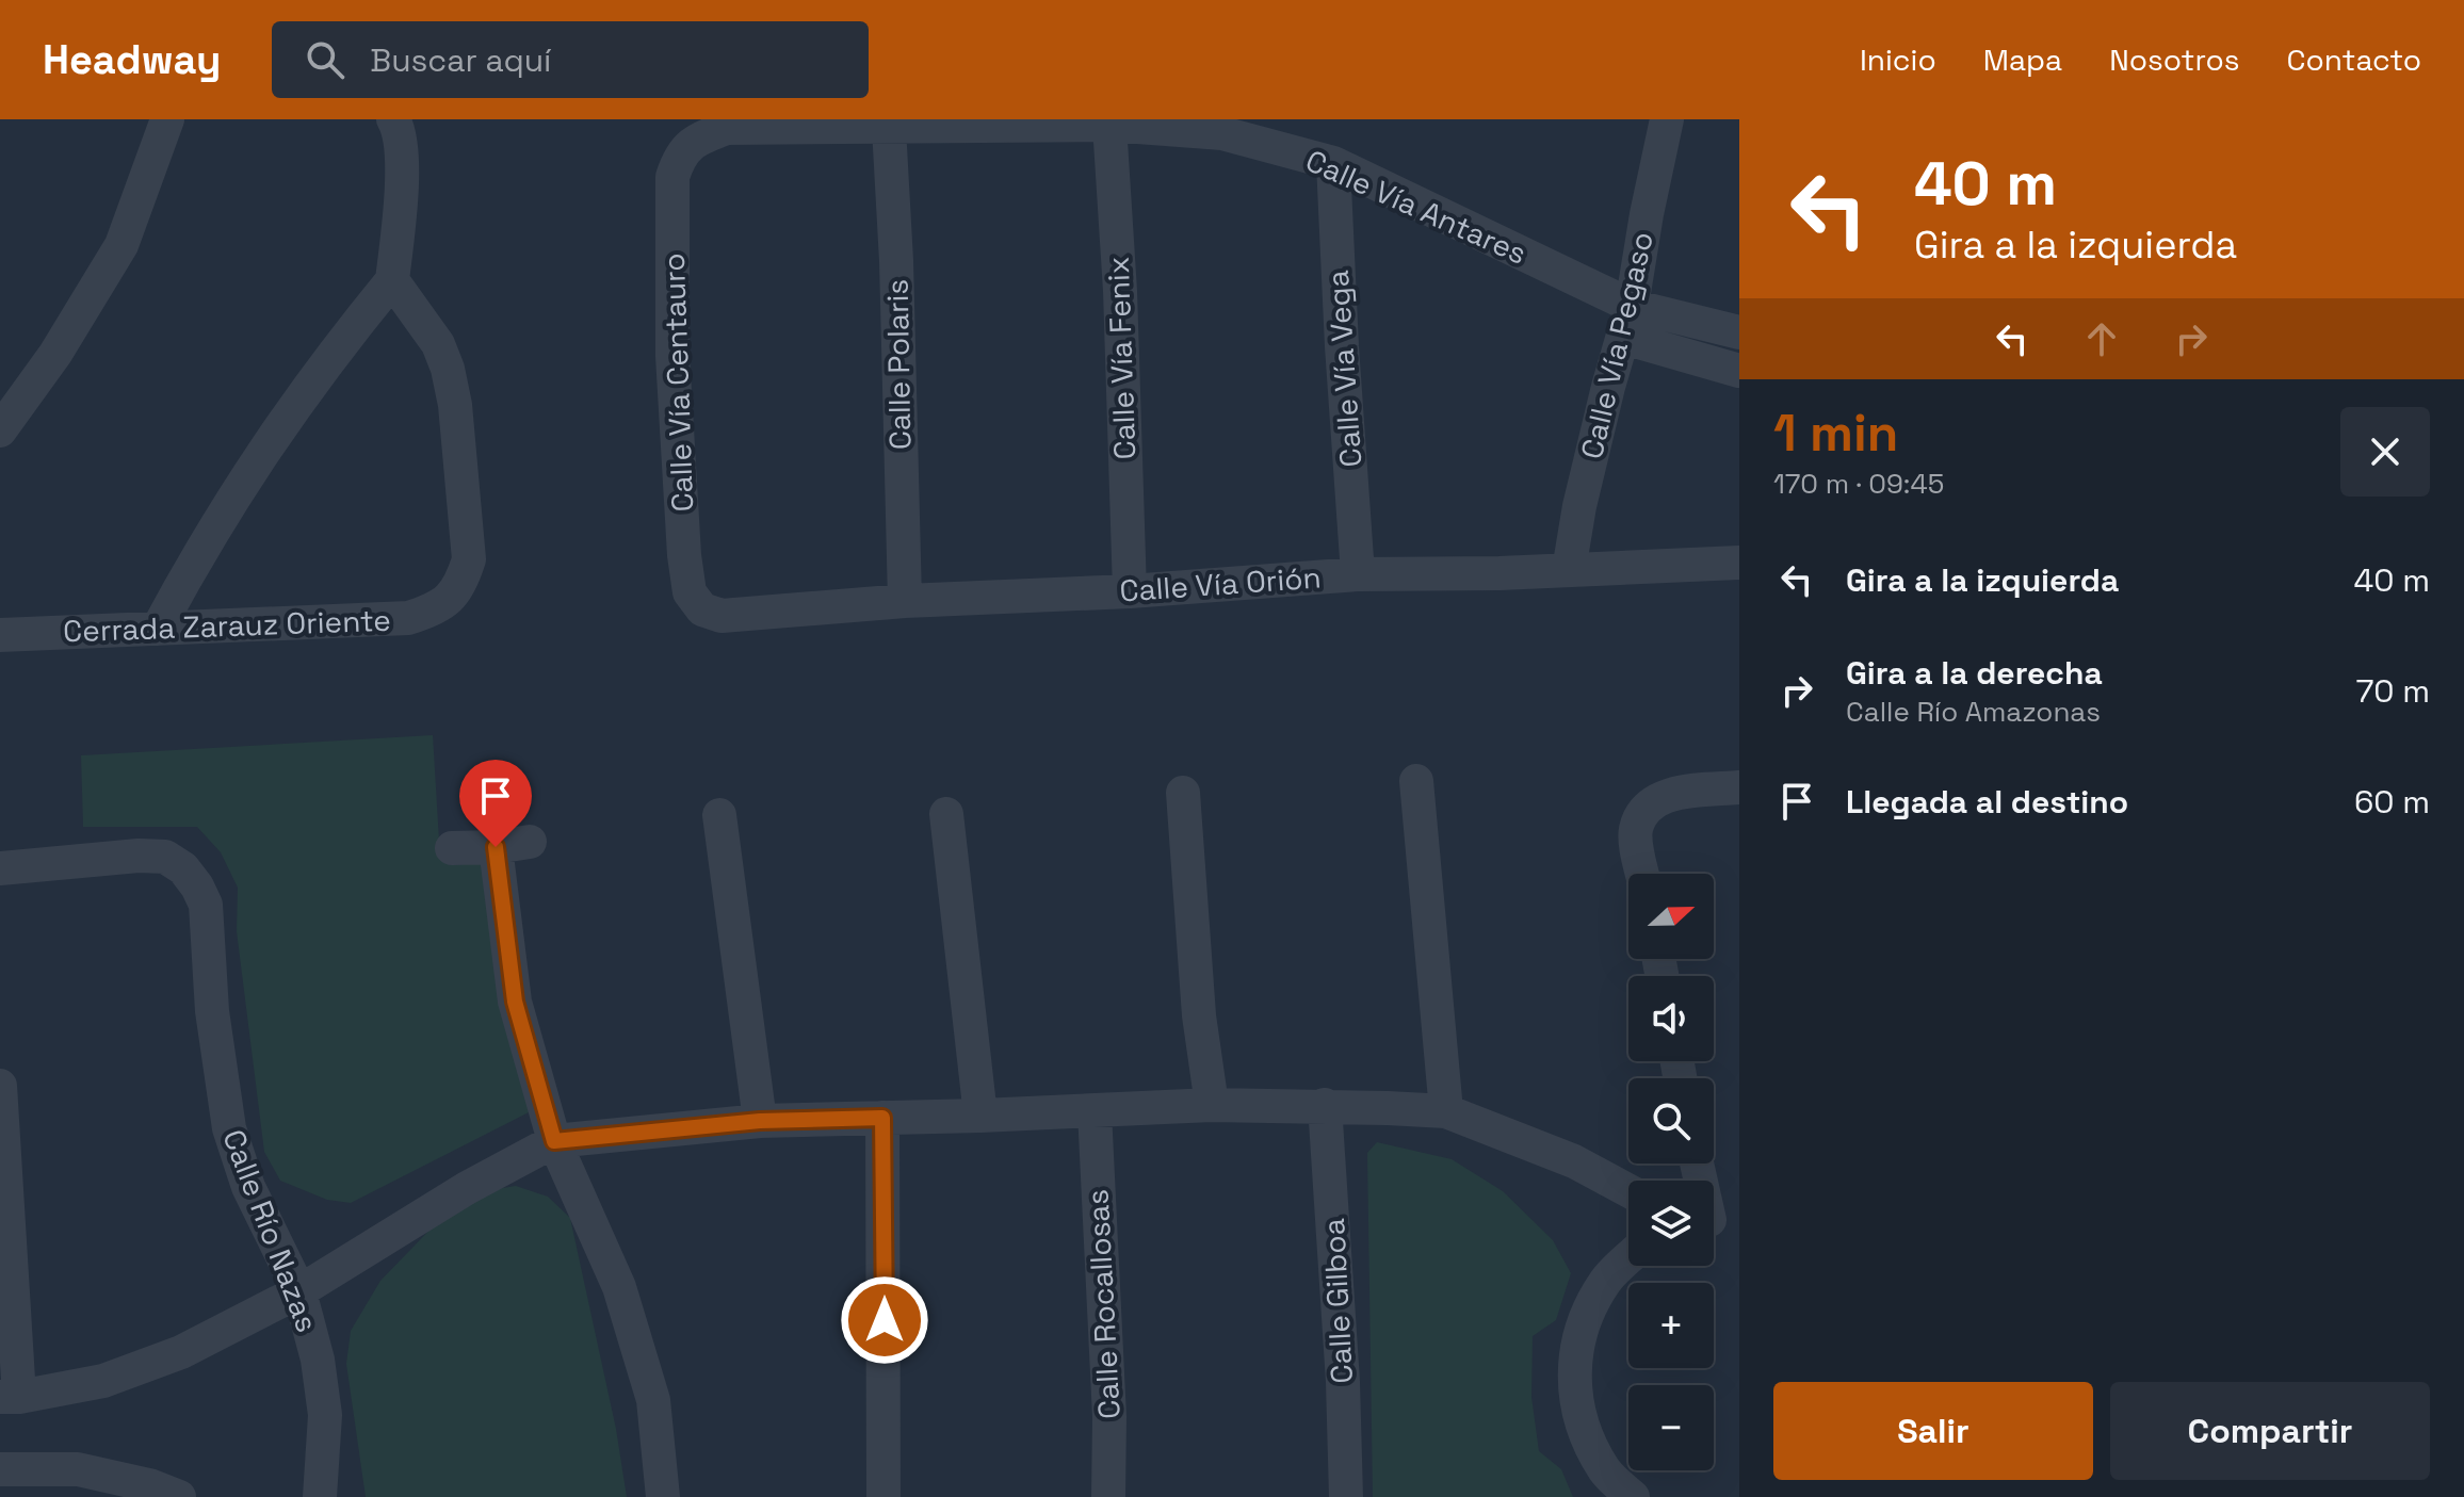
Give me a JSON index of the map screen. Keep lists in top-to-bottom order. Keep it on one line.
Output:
{"streets":{"street":["Calle Vía Antares","Calle Vía Pegaso","Calle Vía Fenix","Calle Polaris","Calle Vía Vega","Calle Vía Centauro","Calle Vía Orión","Cerrada Zarauz Oriente","Calle Río Nazas","Calle Gilboa","Calle Rocallosas"]},"crossings":[["Calle Vía Antares","Calle Vía Pegaso"],["Calle Vía Antares","Calle Vía Fenix"],["Calle Vía Antares","Calle Polaris"],["Calle Vía Antares","Calle Vía Vega"],["Calle Vía Antares","Calle Vía Centauro"],["Calle Vía Pegaso","Calle Vía Orión"],["Calle Vía Fenix","Calle Vía Orión"],["Calle Polaris","Calle Vía Orión"],["Calle Vía Vega","Calle Vía Orión"],["Calle Vía Centauro","Calle Vía Orión"]],"north":"right","page":{"header":"Headway","search":"Buscar aquí","nav":["Inicio","Mapa","Nosotros","Contacto"],"turn":["40 m","Gira a la izquierda"],"heading":["1 min","170 m · 09:45"],"list":[{"name":"Gira a la izquierda","value":"40 m"},{"name":"Gira a la derecha","note":"Calle Río Amazonas","value":"70 m"},{"name":"Llegada al destino","value":"60 m"}],"map_buttons":["+","−"],"buttons":["Salir","Compartir"]}}
